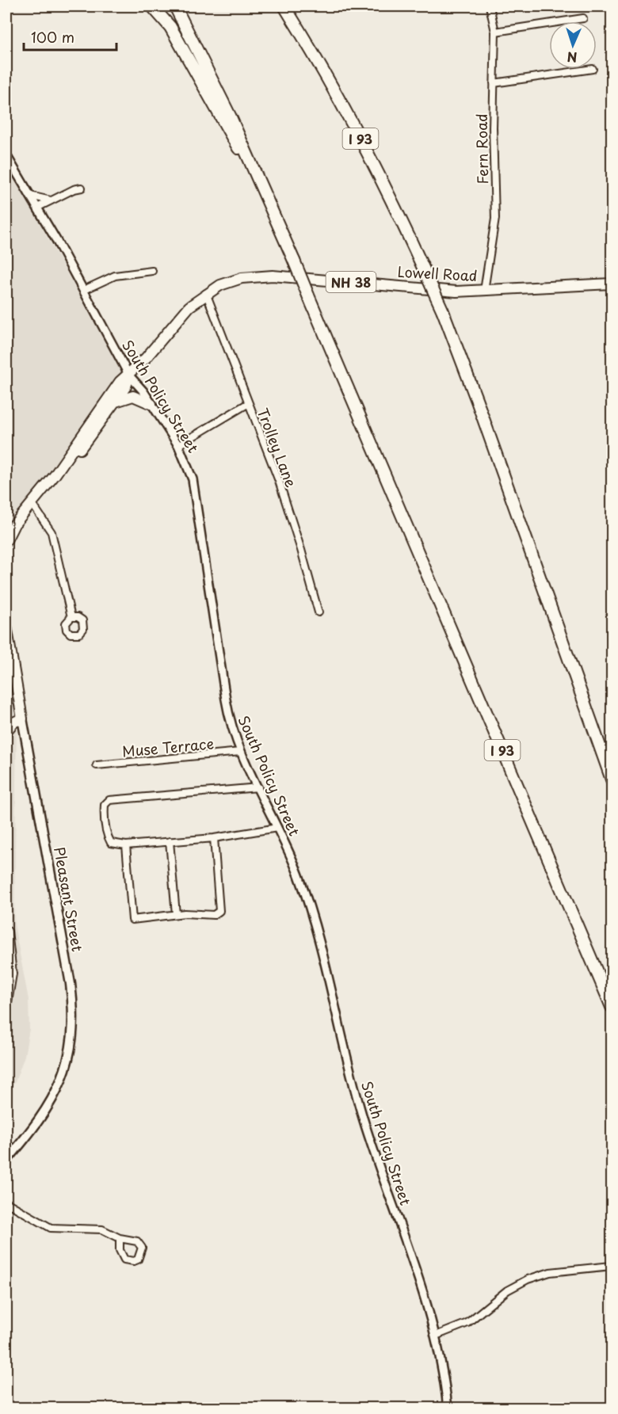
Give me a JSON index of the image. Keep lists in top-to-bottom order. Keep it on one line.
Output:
{"streets":{"highway":["I 93"],"main road":["Lowell Road","NH 38","Pleasant Street"],"street":["Fern Road","South Policy Street","Trolley Lane","Muse Terrace"]},"crossings":[["Fern Road","Lowell Road"],["Lowell Road","NH 38"],["Lowell Road","South Policy Street"],["Lowell Road","Trolley Lane"],["NH 38","South Policy Street"],["South Policy Street","Muse Terrace"]],"scale_bar":"100 m","north":"bottom"}
